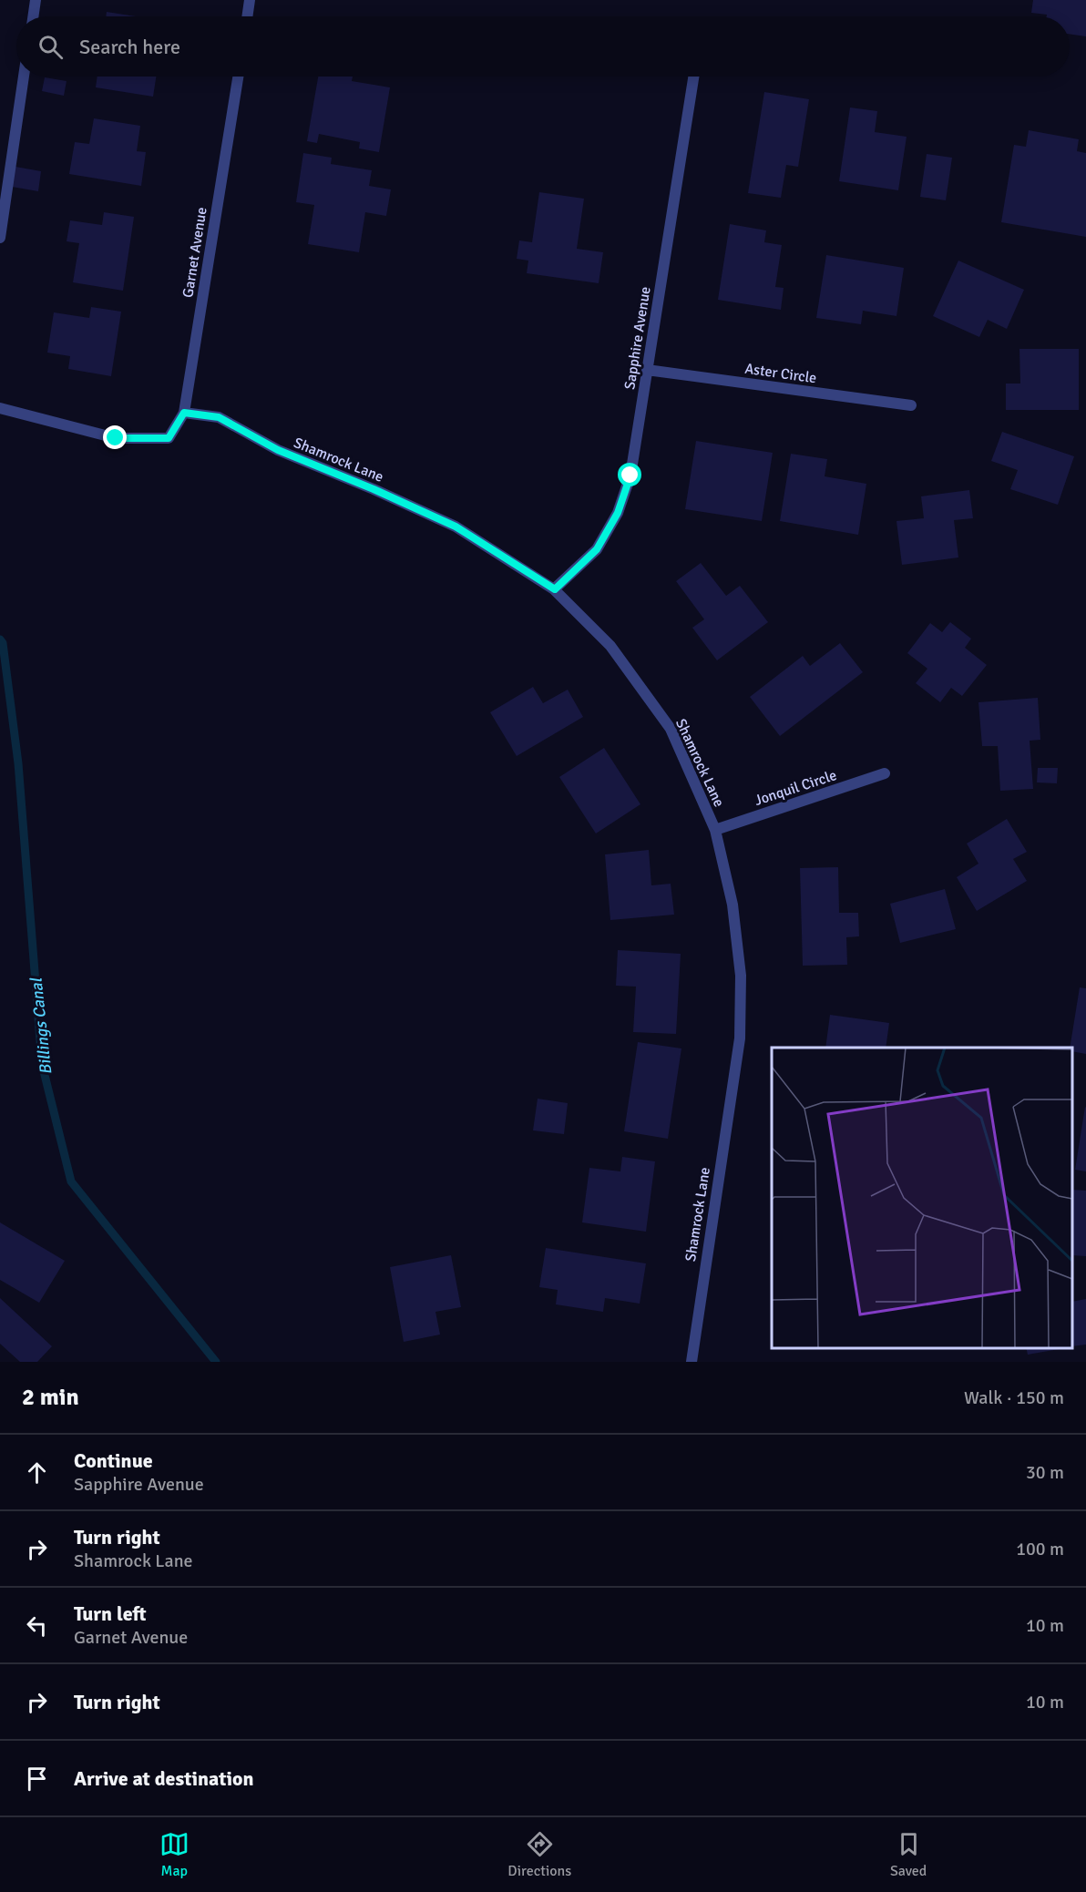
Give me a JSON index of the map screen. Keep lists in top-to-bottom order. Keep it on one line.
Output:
{"streets":{"street":["Garnet Avenue","Sapphire Avenue","Aster Circle","Shamrock Lane","Jonquil Circle"]},"crossings":[["Garnet Avenue","Shamrock Lane"],["Sapphire Avenue","Aster Circle"],["Sapphire Avenue","Shamrock Lane"],["Shamrock Lane","Jonquil Circle"]],"water":["Billings Canal"],"page":{"search":"Search here","heading":["2 min","Walk · 150 m"],"list":[["Continue","Sapphire Avenue","30 m"],["Turn right","Shamrock Lane","100 m"],["Turn left","Garnet Avenue","10 m"],["Turn right","10 m"],"Arrive at destination"],"nav":["Map","Directions","Saved"]}}
